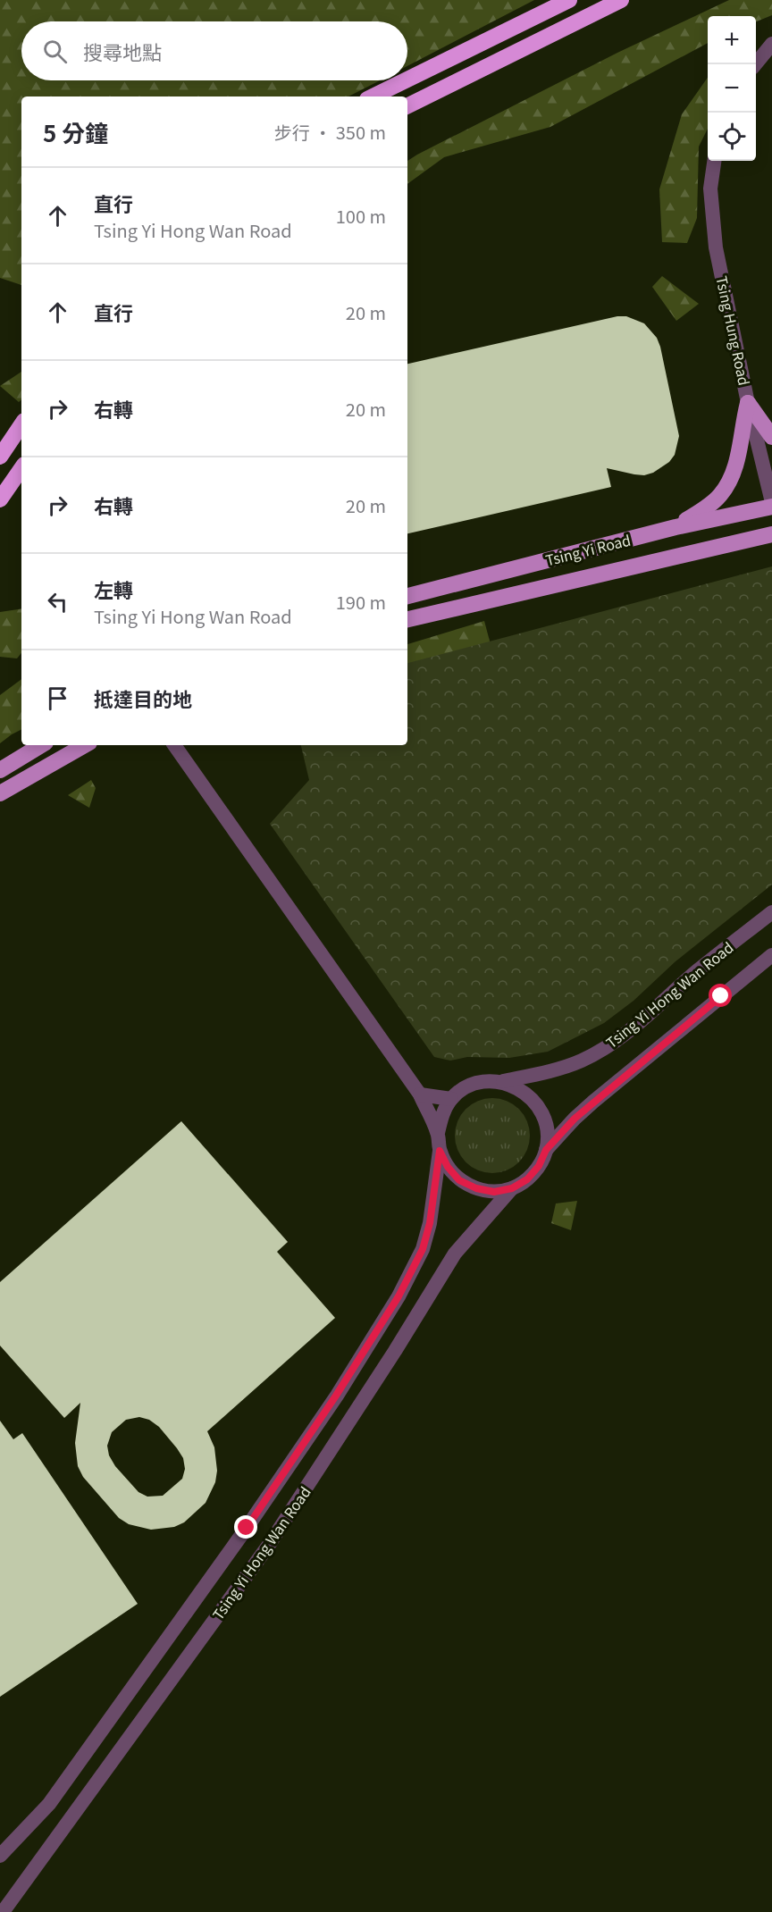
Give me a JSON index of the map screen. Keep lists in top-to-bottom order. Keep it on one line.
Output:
{"streets":{"main road":["Tsing Yi Road"],"street":["Tsing Hung Road","Tsing Yi Hong Wan Road"]},"page":{"map_buttons":["+","−"],"search":"搜尋地點","heading":["5 分鐘","步行 · 350 m"],"list":[["直行","Tsing Yi Hong Wan Road","100 m"],["直行","20 m"],["右轉","20 m"],["右轉","20 m"],["左轉","Tsing Yi Hong Wan Road","190 m"],"抵達目的地"]}}
